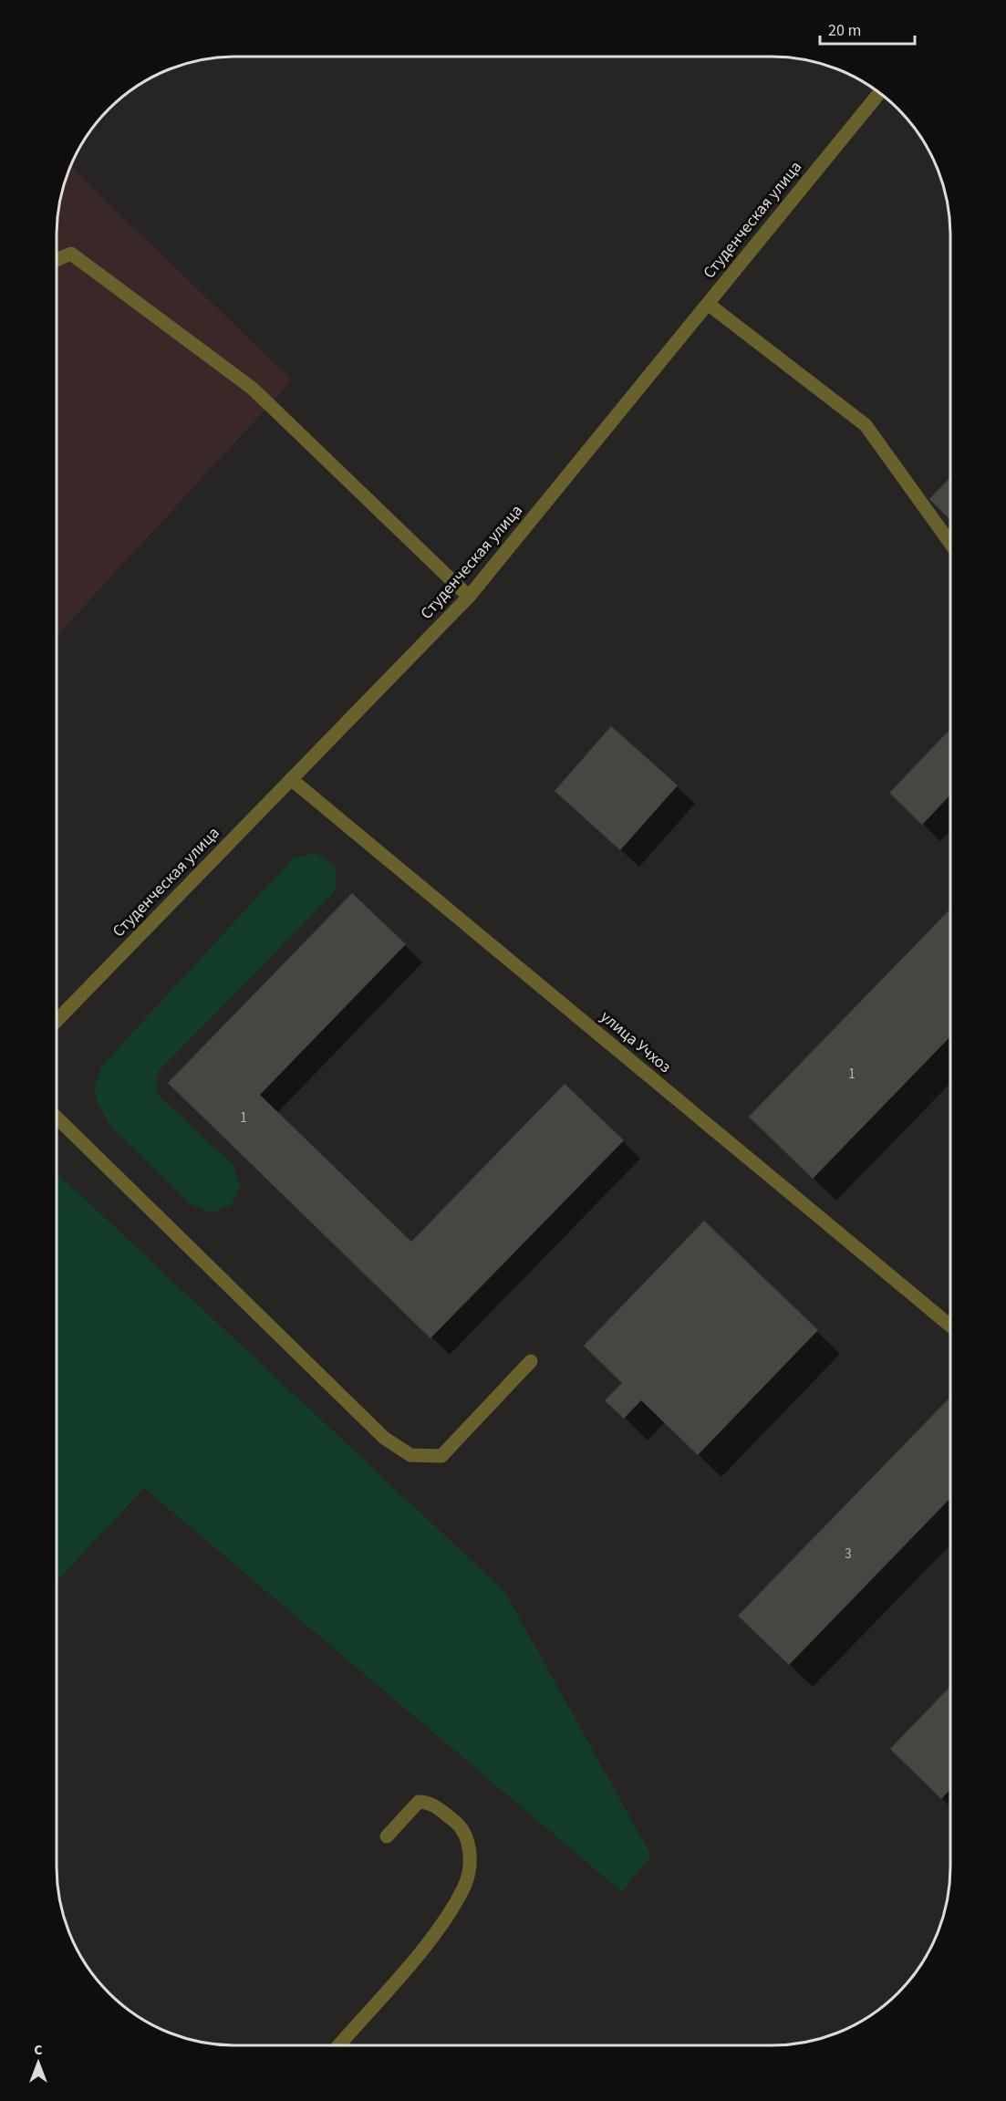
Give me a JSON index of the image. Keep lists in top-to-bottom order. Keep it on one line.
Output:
{"streets":{"street":["Студенческая улица","улица Учхоз"]},"crossings":[["Студенческая улица","улица Учхоз"]],"house_numbers":["1","1","3"],"scale_bar":"20 m","north":"top"}
